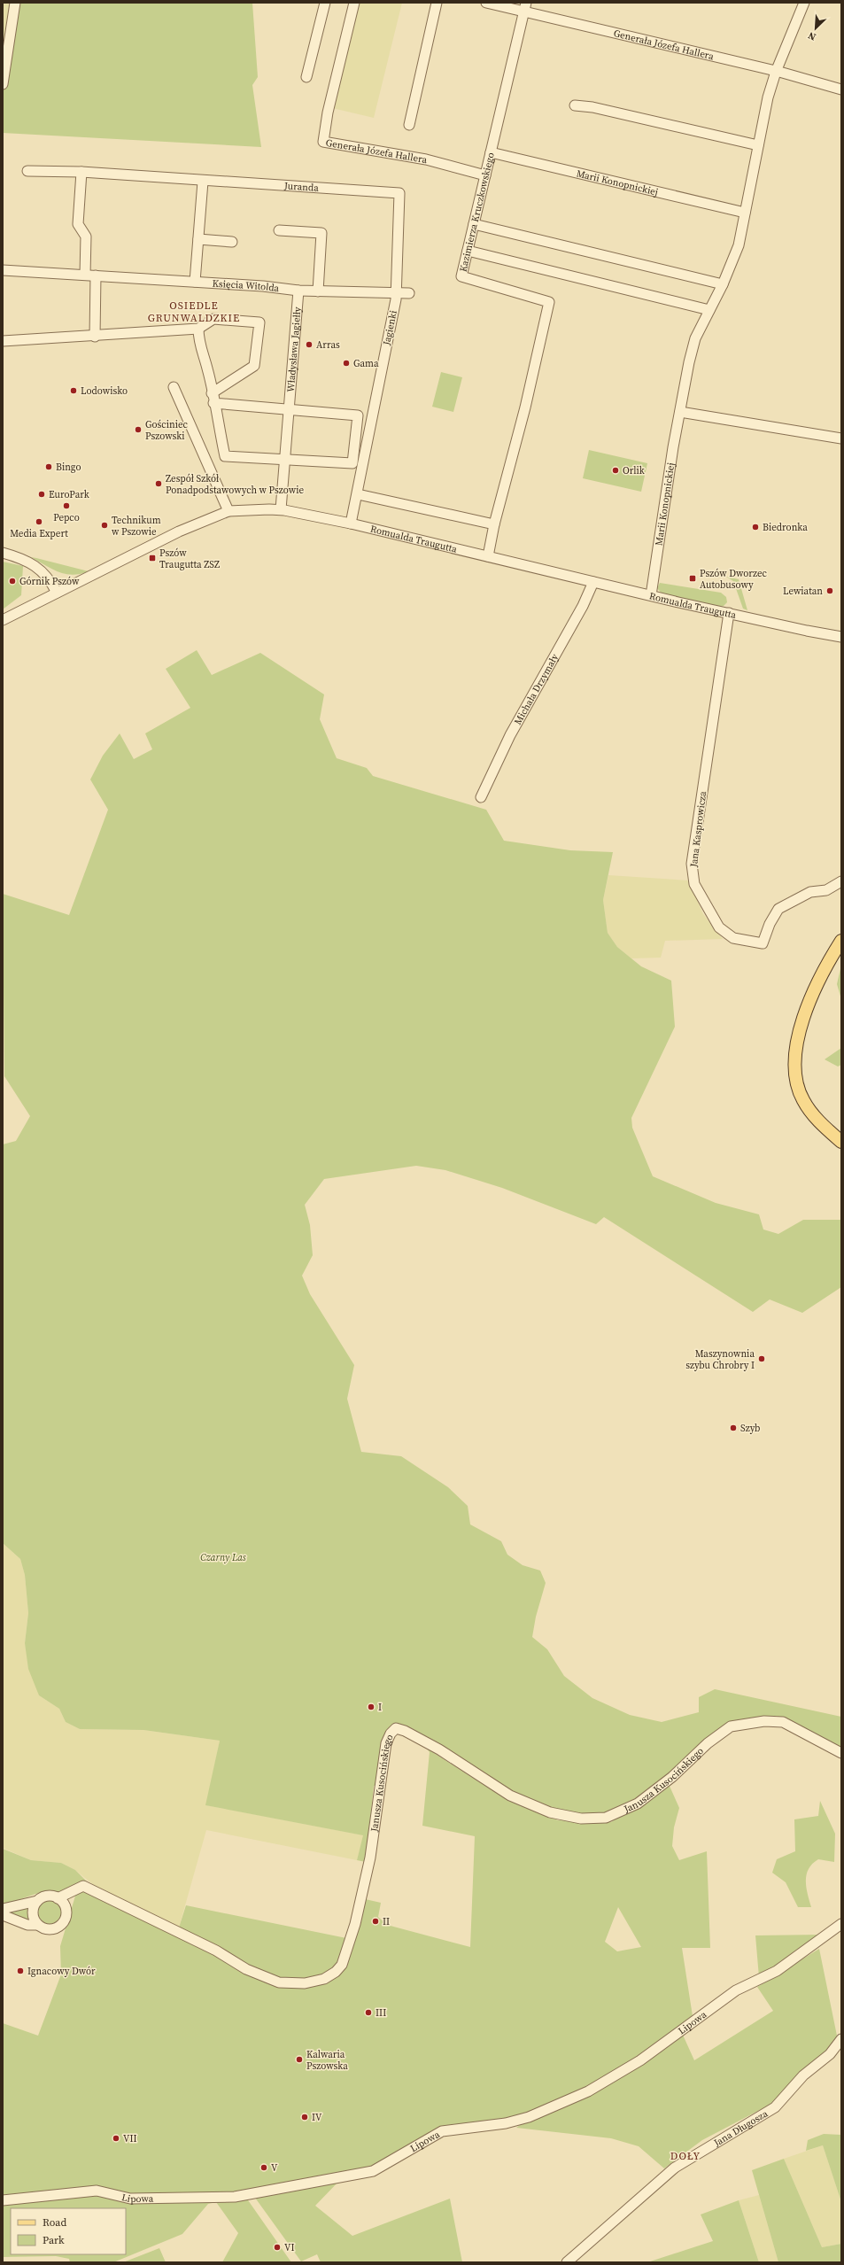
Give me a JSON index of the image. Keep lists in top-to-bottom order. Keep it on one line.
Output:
{"streets":{"street":["Generała Józefa Hallera","Marii Konopnickiej","Juranda","Kazimierza Kruczkowskiego","Księcia Witolda","Jagienki","Władysława Jagiełły","Romualda Traugutta","Michała Drzymały","Jana Kasprowicza","Janusza Kusocińskiego","Lipowa","Jana Długosza"]},"crossings":[["Generała Józefa Hallera","Marii Konopnickiej"],["Generała Józefa Hallera","Kazimierza Kruczkowskiego"],["Marii Konopnickiej","Kazimierza Kruczkowskiego"],["Marii Konopnickiej","Romualda Traugutta"],["Juranda","Jagienki"],["Kazimierza Kruczkowskiego","Romualda Traugutta"],["Księcia Witolda","Jagienki"],["Księcia Witolda","Władysława Jagiełły"],["Jagienki","Romualda Traugutta"],["Władysława Jagiełły","Romualda Traugutta"],["Romualda Traugutta","Michała Drzymały"],["Romualda Traugutta","Jana Kasprowicza"]],"districts":["OSIEDLE GRUNWALDZKIE","DOŁY"],"parks":["Czarny Las"],"places":{"other":["Arras","Gama","Lodowisko","Gościniec Pszowski","Bingo","Orlik","Zespół Szkół Ponadpodstawowych w Pszowie","EuroPark","Pepco","Media Expert","Technikum w Pszowie","Biedronka","Górnik Pszów","Lewiatan","Maszynownia szybu Chrobry I","Szyb","I","II","Ignacowy Dwór","III","Kalwaria Pszowska","IV","VII","V","VI"],"transit":["Pszów Traugutta ZSZ","Pszów Dworzec Autobusowy"]},"legend":["Road","Park"],"north":"bottom left"}
